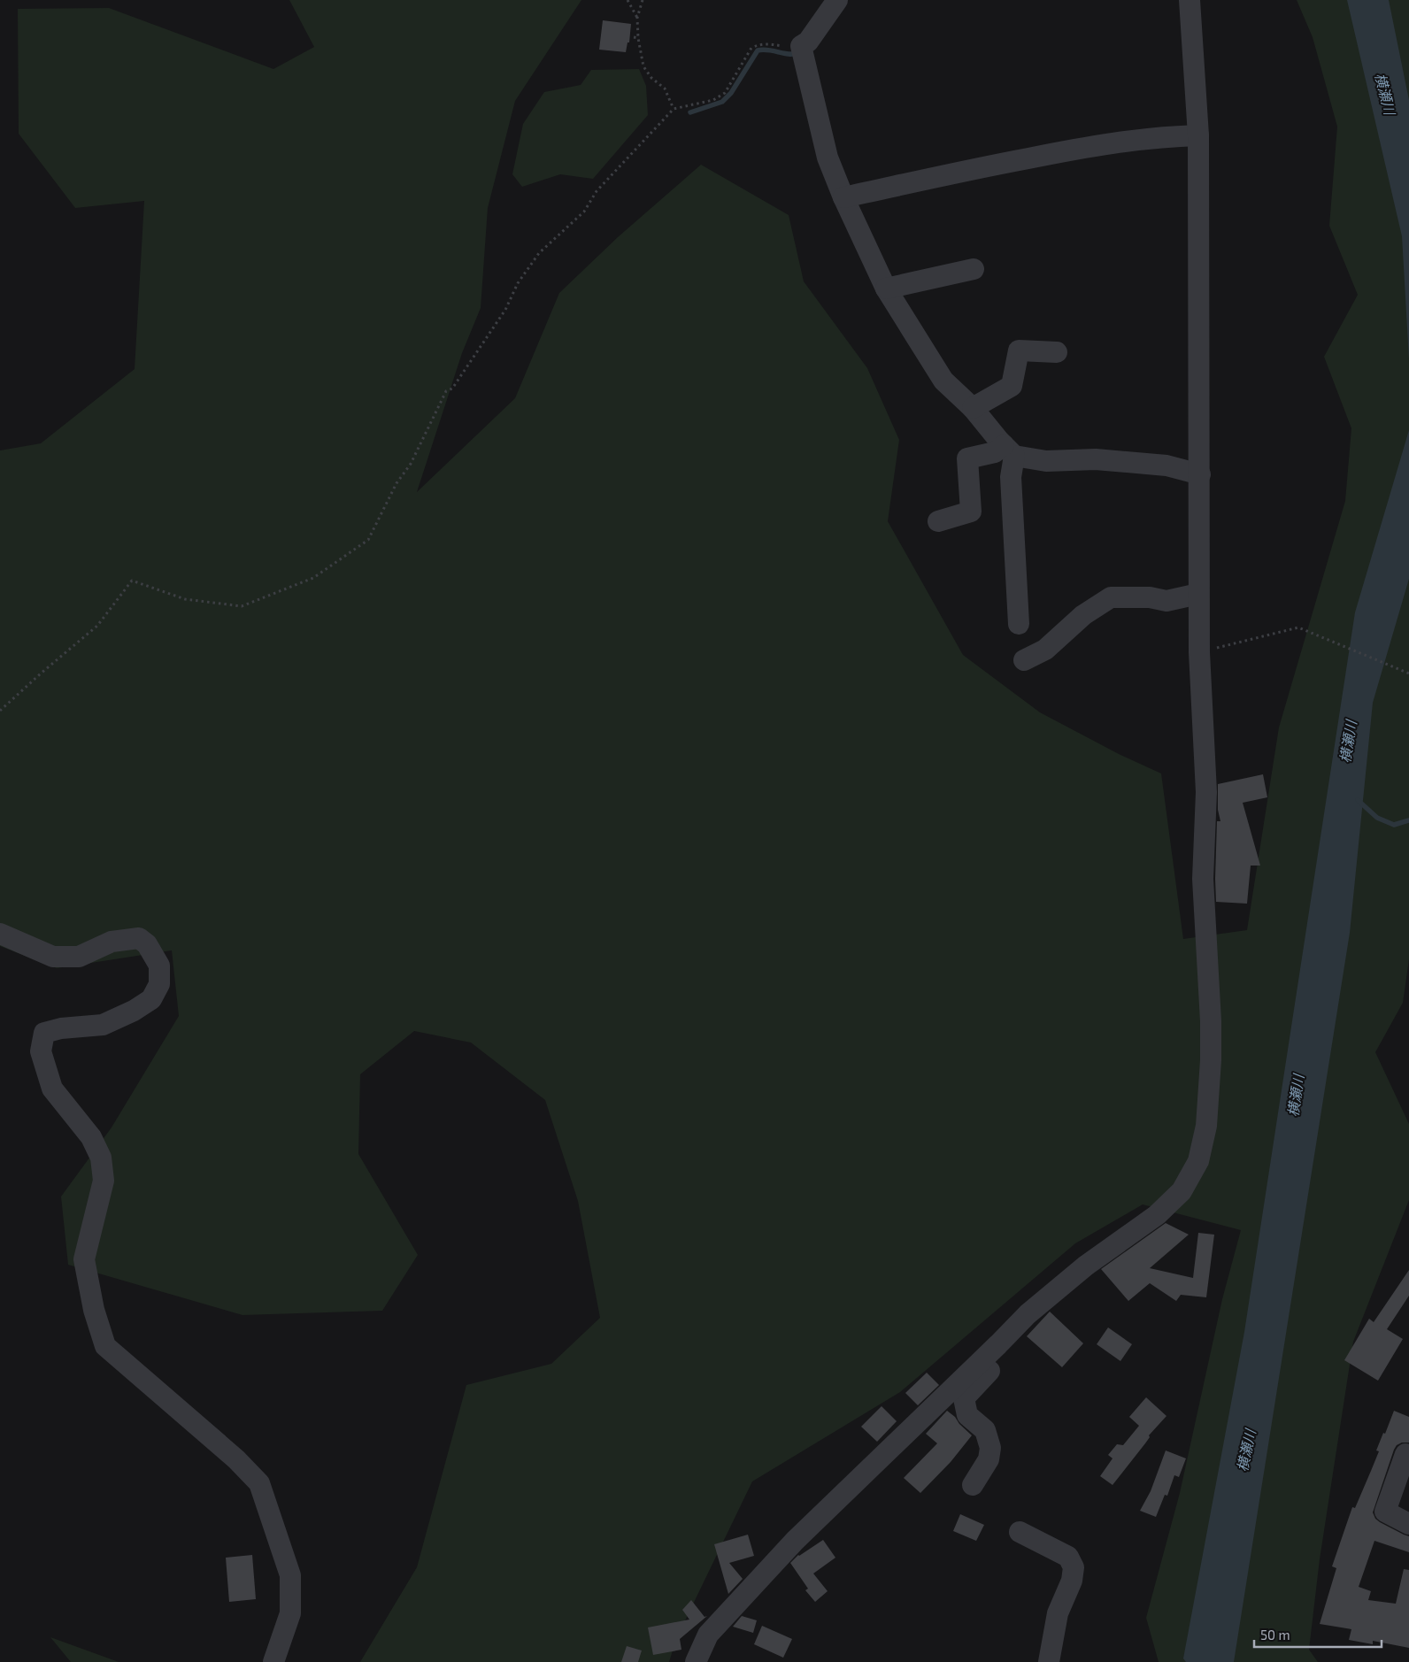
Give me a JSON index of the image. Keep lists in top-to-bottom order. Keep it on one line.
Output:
{"water":["横瀬川"],"scale_bar":"50 m"}
